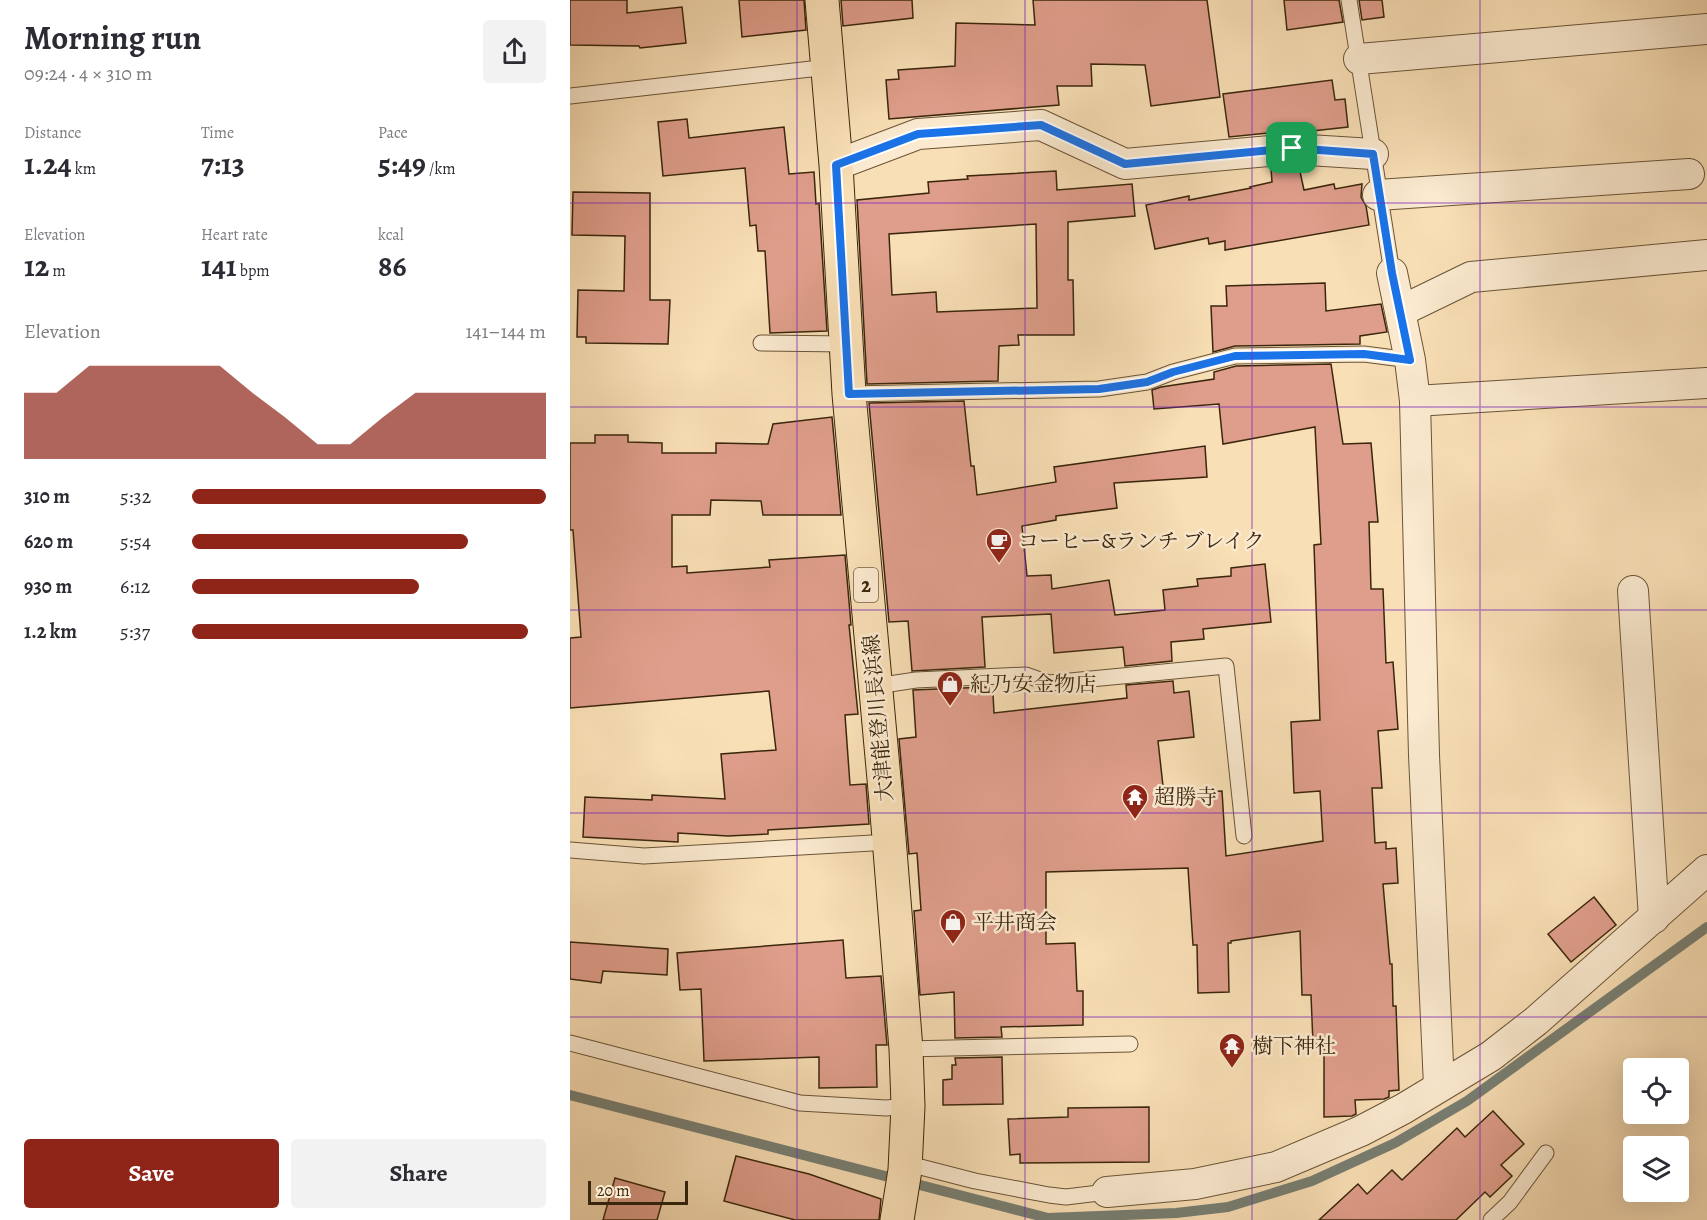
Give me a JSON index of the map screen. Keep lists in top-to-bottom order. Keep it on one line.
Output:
{"streets":{"main road":["2","大津能登川長浜線"]},"places":{"cafe":["コーヒー&ランチ ブレイク"],"shop":["紀乃安金物店","平井商会"],"temple":["超勝寺","樹下神社"]},"scale_bar":"20 m","page":{"heading":["Morning run","09:24 · 4 × 310 m"],"stats":[["Distance","1.24 km"],["Time","7:13"],["Pace","5:49 /km"],["Elevation","12 m"],["Heart rate","141 bpm"],["kcal","86"]],"chart":["Elevation","141–144 m"],"list":[{"name":"310 m","note":"5:32"},{"name":"620 m","note":"5:54"},{"name":"930 m","note":"6:12"},{"name":"1.2 km","note":"5:37"}],"buttons":["Save","Share"],"scale":"20 m"}}
